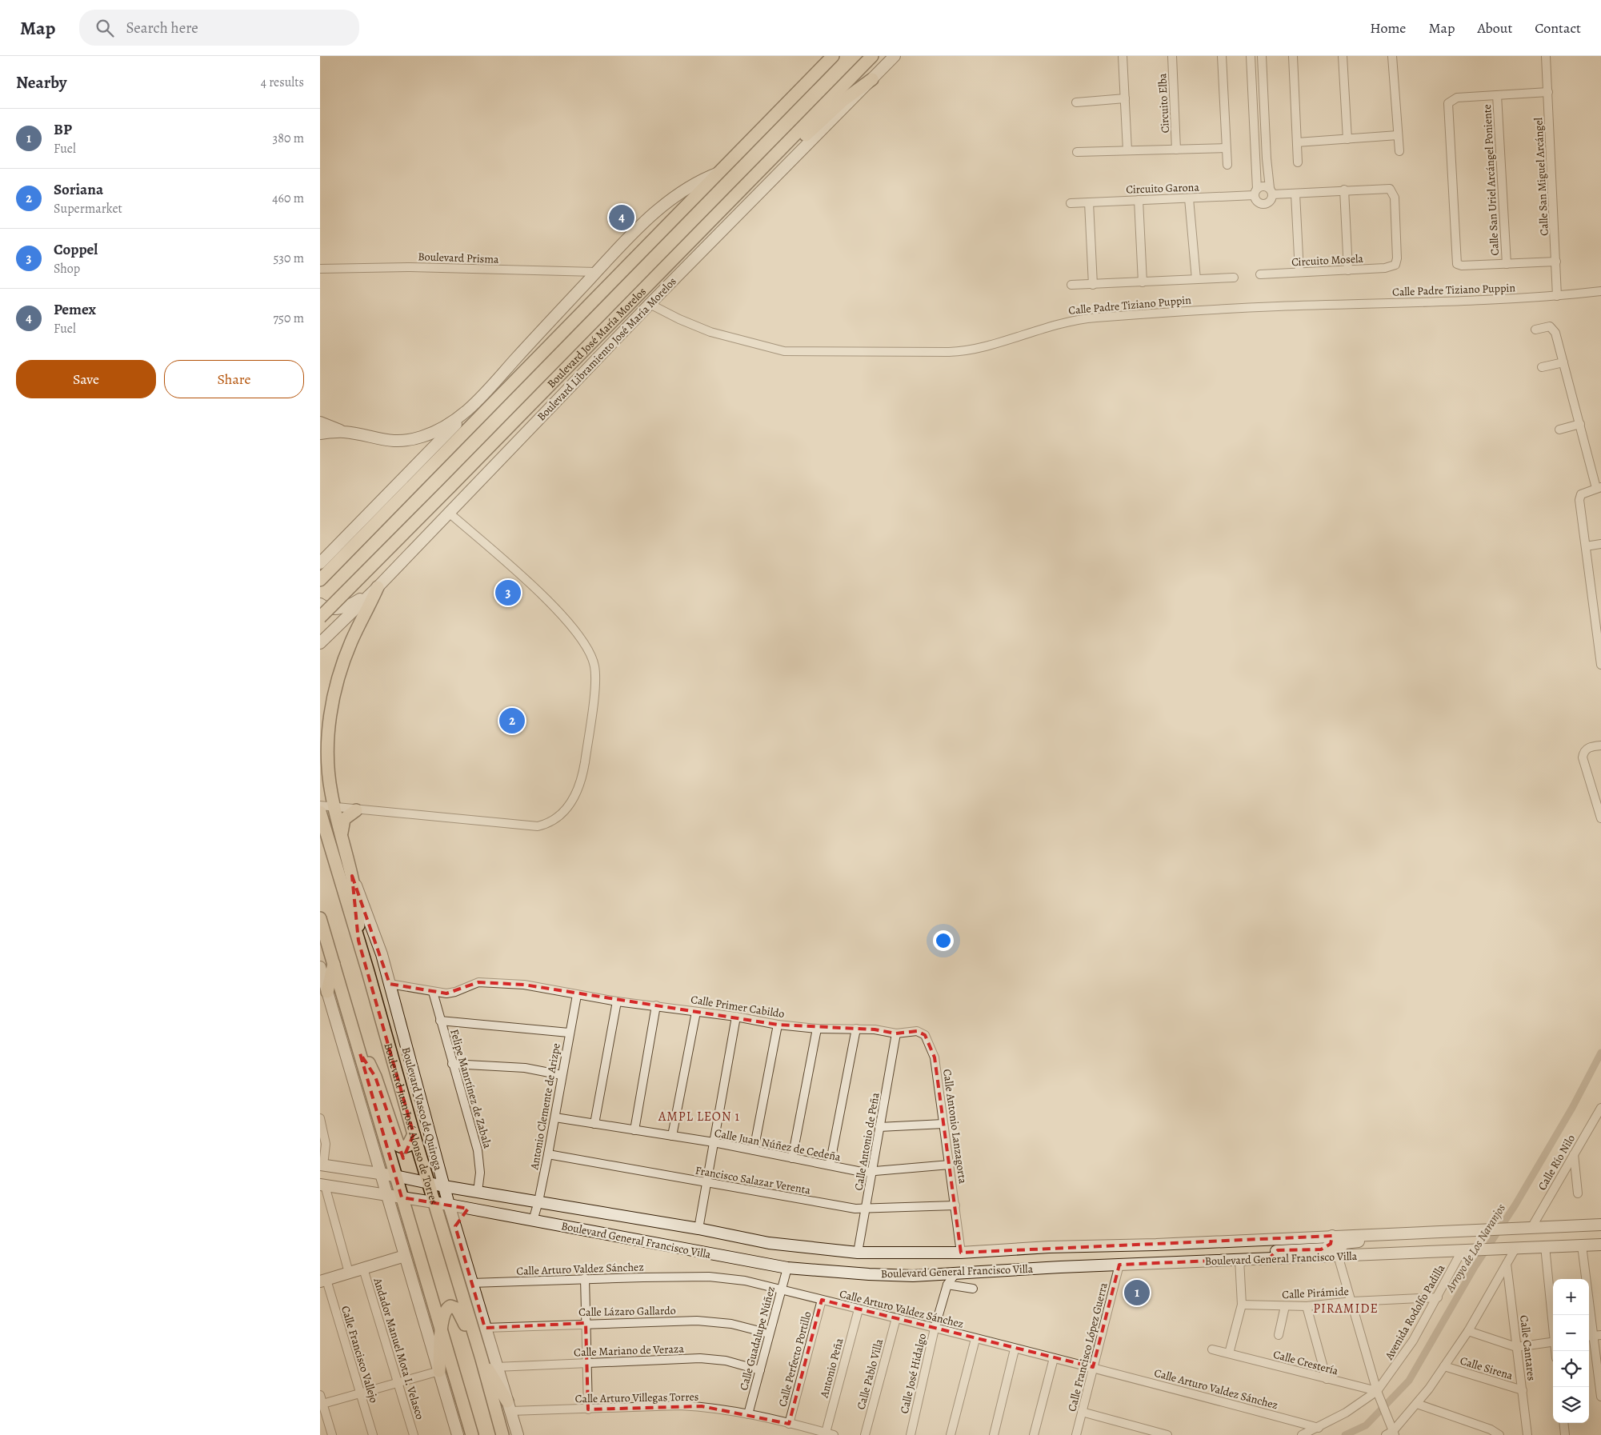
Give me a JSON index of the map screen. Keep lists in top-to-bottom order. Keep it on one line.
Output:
{"streets":{"main road":["Boulevard José María Morelos","Boulevard Juan José Alonso de Torres"],"street":["Circuito Elba","Calle San Miguel Arcángel","Calle San Uriel Arcángel Poniente","Circuito Garona","Boulevard Prisma","Circuito Mosela","Calle Padre Tiziano Puppin","Boulevard Libramiento José María Morelos","Calle Primer Cabildo","Felipe Manrtínez de Zabala","Antonio Clemente de Arizpe","Boulevard Vasco de Quiroga","Calle Antonio Lanzagorta","Calle Antonio de Peña","Calle Juan Núñez de Cedeña","Calle Río Nilo","Francisco Salazar Verenta","Boulevard General Francisco Villa","Calle Arturo Valdez Sánchez","Calle Pirámide","Calle Lázaro Gallardo","Avenida Rodolfo Padilla","Calle Guadalupe Núñez","Calle Francisco López Guerra","Calle Cantares","Andador Manuel Mota I. Velasco","Calle Mariano de Veraza","Calle Francisco Vallejo","Calle Perfecto Portillo","Calle Crestería","Antonio Peña","Calle Sirena","Calle José Hidalgo","Calle Pablo Villa","Calle Arturo Villegas Torres"]},"crossings":[["Calle San Miguel Arcángel","Calle Padre Tiziano Puppin"],["Calle Padre Tiziano Puppin","Boulevard Libramiento José María Morelos"],["Calle Primer Cabildo","Felipe Manrtínez de Zabala"],["Calle Primer Cabildo","Antonio Clemente de Arizpe"],["Calle Primer Cabildo","Boulevard Vasco de Quiroga"],["Calle Primer Cabildo","Calle Antonio Lanzagorta"],["Calle Primer Cabildo","Calle Antonio de Peña"],["Felipe Manrtínez de Zabala","Boulevard General Francisco Villa"],["Antonio Clemente de Arizpe","Calle Juan Núñez de Cedeña"],["Antonio Clemente de Arizpe","Francisco Salazar Verenta"],["Antonio Clemente de Arizpe","Boulevard General Francisco Villa"],["Boulevard Vasco de Quiroga","Boulevard General Francisco Villa"],["Boulevard Vasco de Quiroga","Calle Arturo Valdez Sánchez"],["Boulevard Vasco de Quiroga","Calle Lázaro Gallardo"],["Boulevard Vasco de Quiroga","Calle Mariano de Veraza"],["Boulevard Vasco de Quiroga","Calle Arturo Villegas Torres"],["Boulevard Juan José Alonso de Torres","Boulevard General Francisco Villa"],["Calle Antonio Lanzagorta","Calle Antonio de Peña"],["Calle Antonio Lanzagorta","Calle Juan Núñez de Cedeña"],["Calle Antonio Lanzagorta","Francisco Salazar Verenta"],["Calle Antonio Lanzagorta","Boulevard General Francisco Villa"],["Calle Antonio de Peña","Calle Juan Núñez de Cedeña"],["Calle Antonio de Peña","Francisco Salazar Verenta"],["Calle Antonio de Peña","Boulevard General Francisco Villa"],["Calle Río Nilo","Boulevard General Francisco Villa"],["Boulevard General Francisco Villa","Avenida Rodolfo Padilla"],["Boulevard General Francisco Villa","Calle Guadalupe Núñez"],["Boulevard General Francisco Villa","Calle Francisco López Guerra"],["Boulevard General Francisco Villa","Calle José Hidalgo"],["Calle Arturo Valdez Sánchez","Avenida Rodolfo Padilla"],["Calle Arturo Valdez Sánchez","Calle Guadalupe Núñez"],["Calle Arturo Valdez Sánchez","Calle Francisco López Guerra"],["Calle Arturo Valdez Sánchez","Calle Perfecto Portillo"],["Calle Arturo Valdez Sánchez","Antonio Peña"],["Calle Arturo Valdez Sánchez","Calle José Hidalgo"],["Calle Arturo Valdez Sánchez","Calle Pablo Villa"],["Calle Pirámide","Avenida Rodolfo Padilla"],["Calle Lázaro Gallardo","Calle Guadalupe Núñez"],["Avenida Rodolfo Padilla","Calle Crestería"],["Calle Guadalupe Núñez","Calle Mariano de Veraza"],["Calle Guadalupe Núñez","Calle Arturo Villegas Torres"],["Calle Cantares","Calle Sirena"],["Calle Perfecto Portillo","Calle Arturo Villegas Torres"],["Antonio Peña","Calle Arturo Villegas Torres"]],"districts":["AMPL LEON 1","PIRAMIDE"],"water":["Arroyo de Los Naranjos"],"page":{"header":"Map","search":"Search here","nav":["Home","Map","About","Contact"],"heading":["Nearby","4 results"],"list":[{"mark":"1","name":"BP","note":"Fuel","value":"380 m"},{"mark":"2","name":"Soriana","note":"Supermarket","value":"460 m"},{"mark":"3","name":"Coppel","note":"Shop","value":"530 m"},{"mark":"4","name":"Pemex","note":"Fuel","value":"750 m"}],"pins":["4","3","2","1"],"buttons":["Save","Share"],"map_buttons":["+","−"]}}
